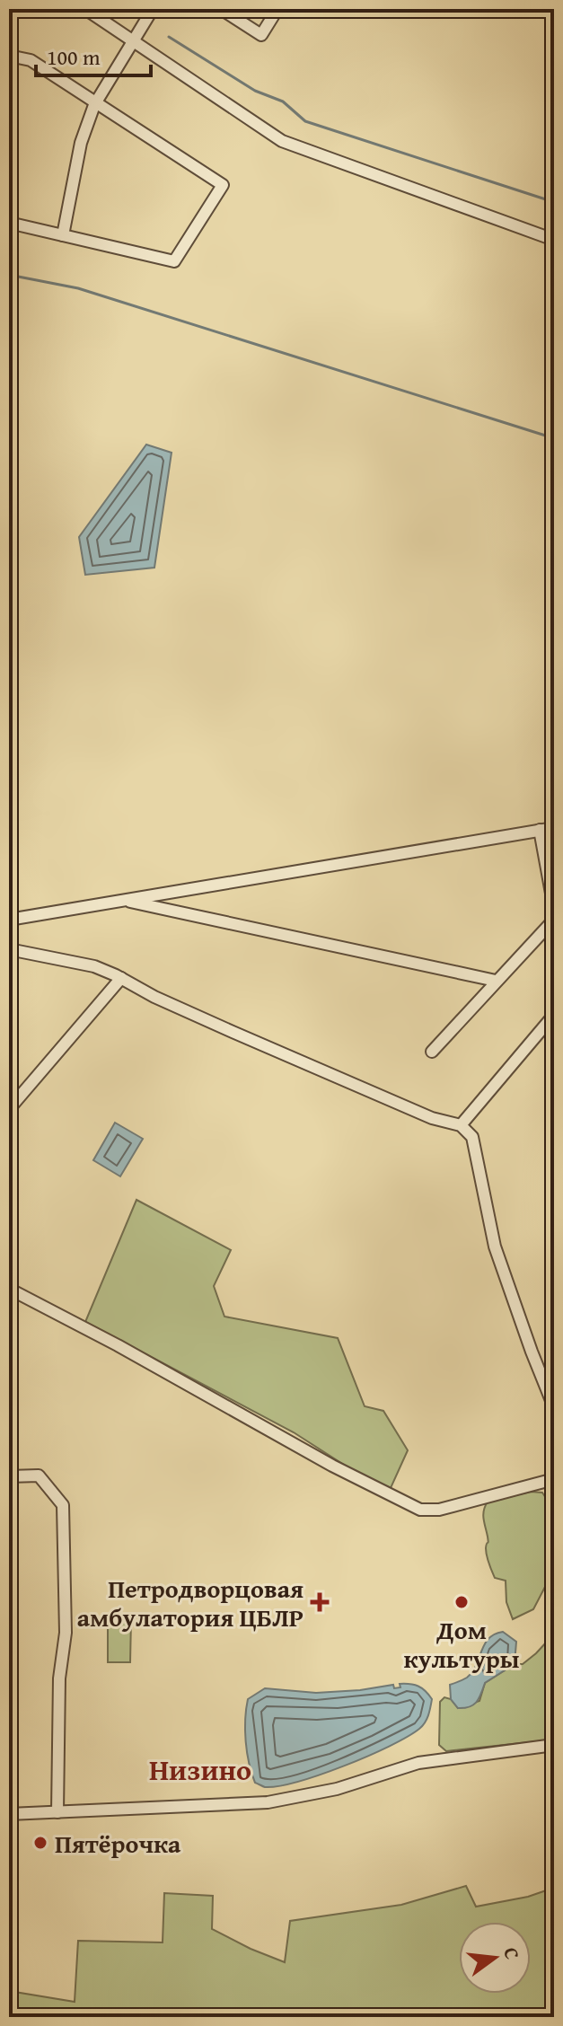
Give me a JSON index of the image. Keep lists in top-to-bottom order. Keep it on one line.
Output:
{"districts":["Низино"],"places":{"health":["Петродворцовая амбулатория ЦБЛР"],"other":["Дом культуры","Пятёрочка"]},"scale_bar":"100 m","north":"right"}
